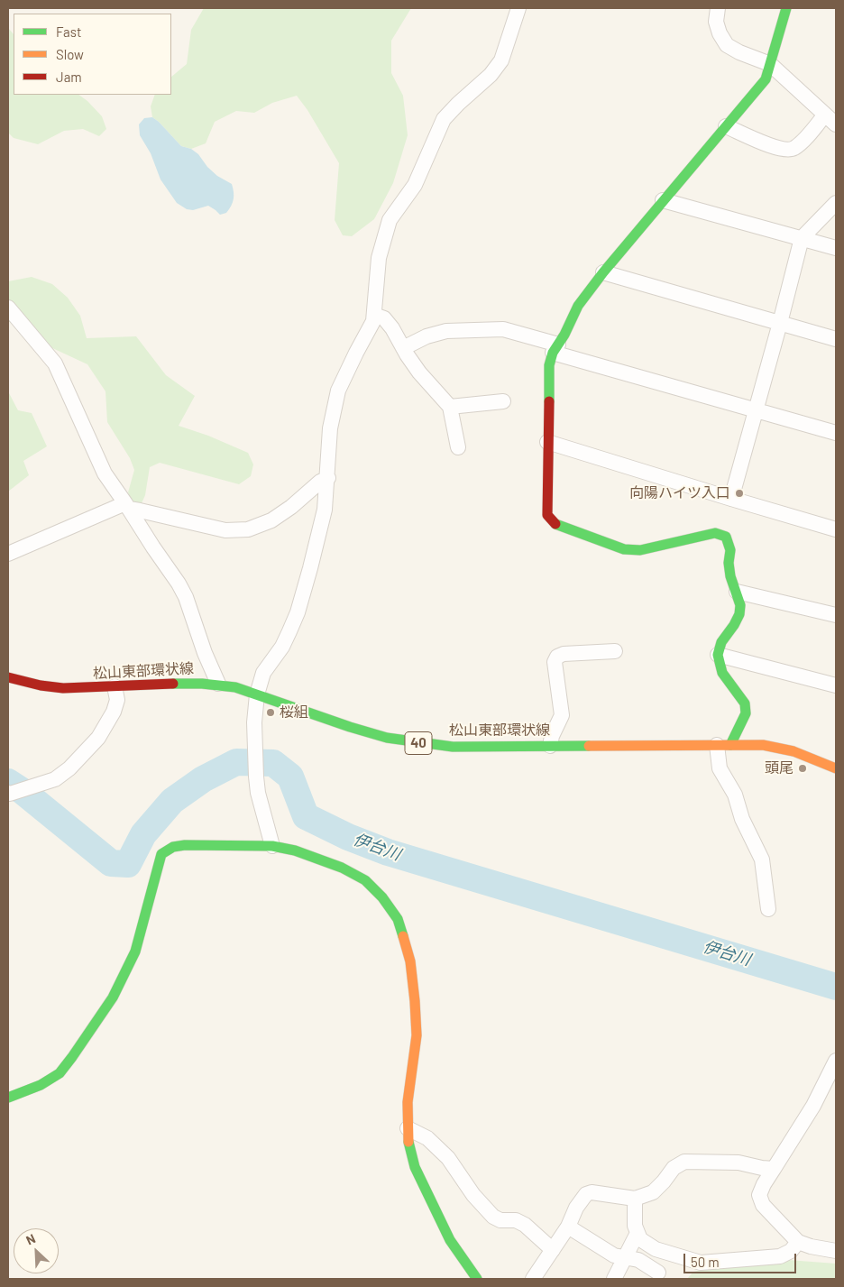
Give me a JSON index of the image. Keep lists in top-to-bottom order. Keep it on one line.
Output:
{"streets":{"street":["松山東部環状線","40"]},"water":["伊台川"],"places":["向陽ハイツ入口","桜組","頭尾"],"legend":["Fast","Slow","Jam"],"scale_bar":"50 m","north":"top left"}
